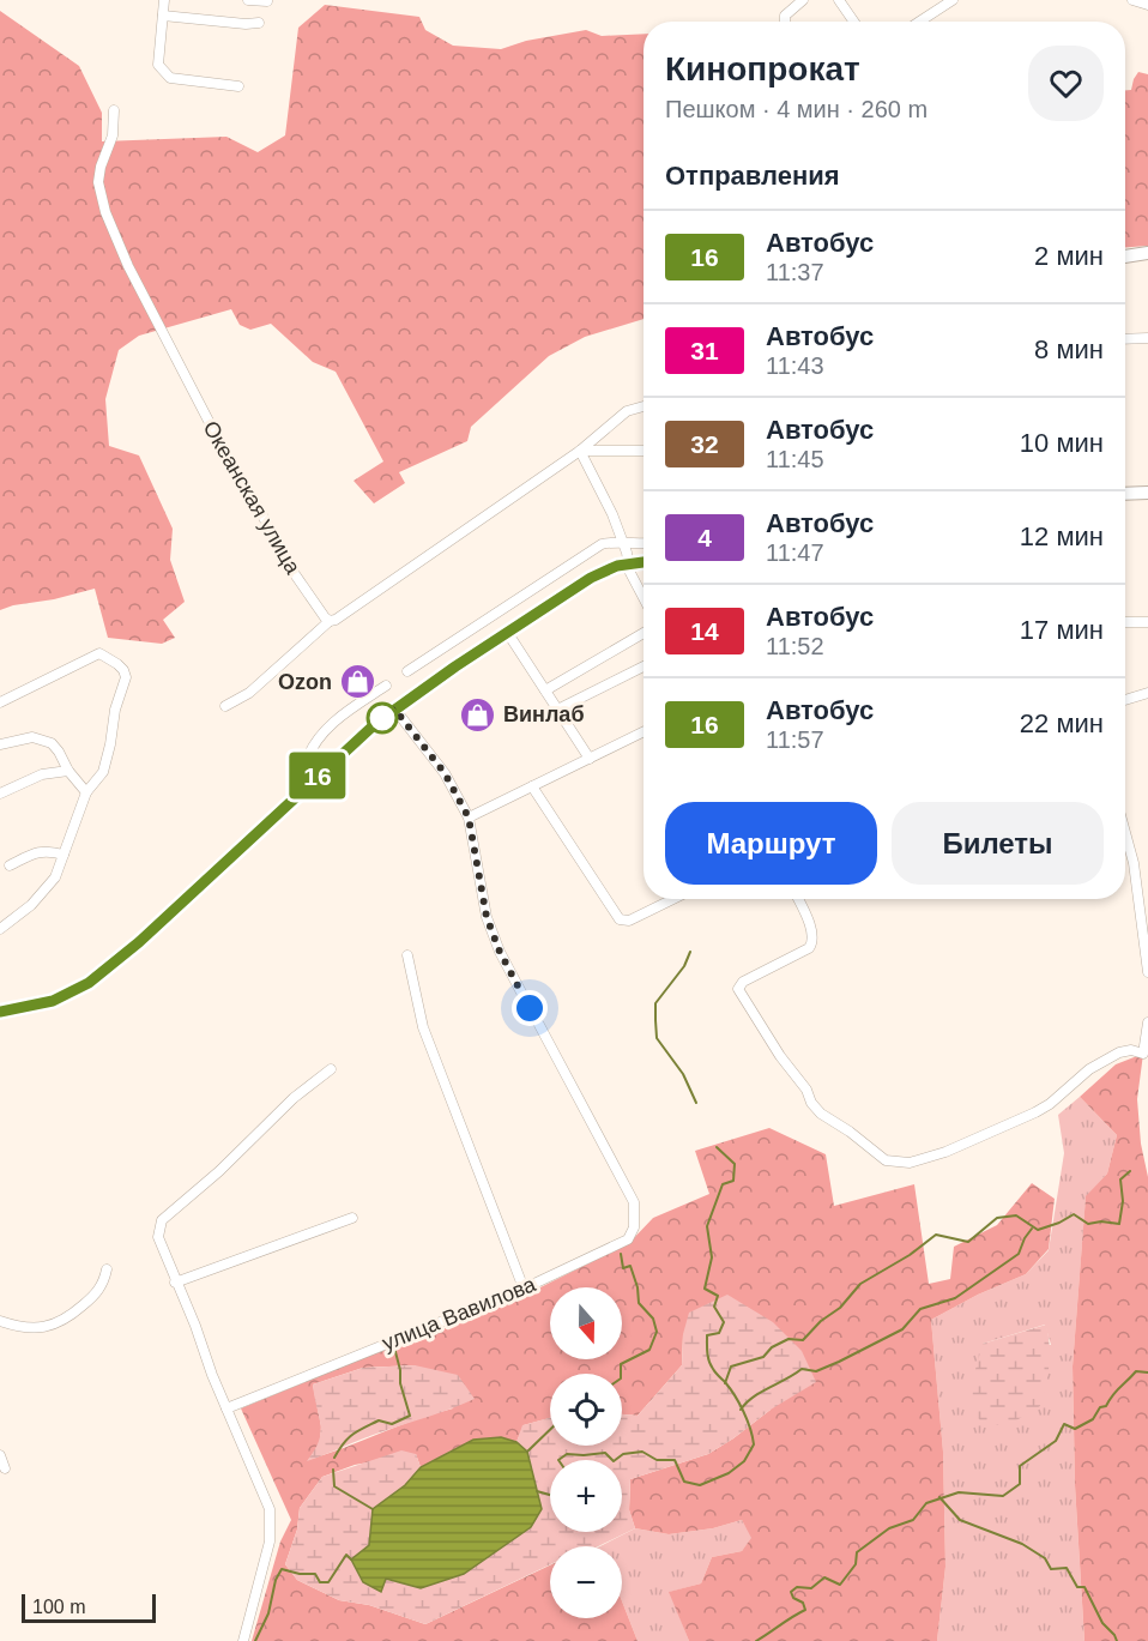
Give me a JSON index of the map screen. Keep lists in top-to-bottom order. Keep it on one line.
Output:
{"streets":{"street":["Океанская улица","улица Вавилова"]},"places":{"shop":["Ozon","Винлаб"]},"lines":["bus line 16"],"scale_bar":"100 m","north":"bottom","page":{"on_map":"16","heading":[["Кинопрокат","Пешком · 4 мин · 260 m"],"Отправления"],"list":[{"mark":"16","name":"Автобус","note":"11:37","value":"2 мин"},{"mark":"31","name":"Автобус","note":"11:43","value":"8 мин"},{"mark":"32","name":"Автобус","note":"11:45","value":"10 мин"},{"mark":"4","name":"Автобус","note":"11:47","value":"12 мин"},{"mark":"14","name":"Автобус","note":"11:52","value":"17 мин"},{"mark":"16","name":"Автобус","note":"11:57","value":"22 мин"}],"buttons":["Маршрут","Билеты"],"map_buttons":["+","−"],"scale":"100 m"}}
